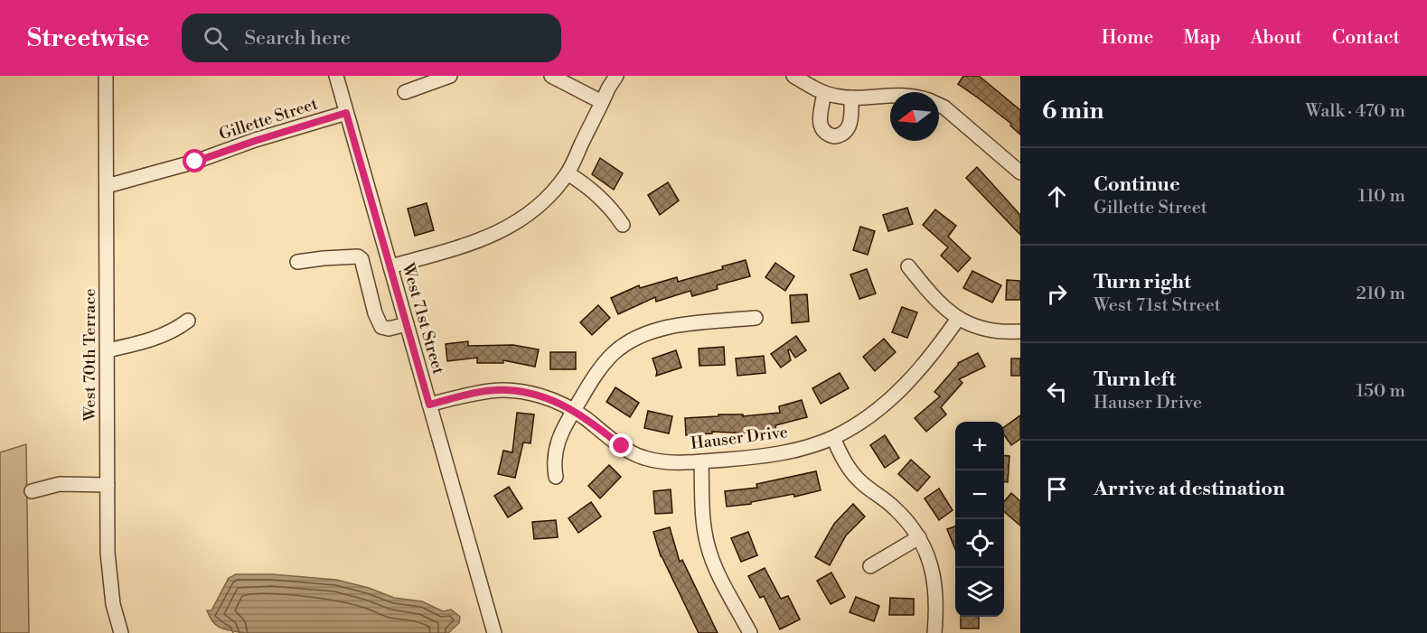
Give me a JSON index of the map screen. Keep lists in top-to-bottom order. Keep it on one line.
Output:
{"streets":{"street":["Gillette Street","West 71st Street","West 70th Terrace","Hauser Drive"]},"crossings":[["Gillette Street","West 71st Street"],["Gillette Street","West 70th Terrace"],["West 71st Street","Hauser Drive"]],"north":"left","page":{"header":"Streetwise","search":"Search here","nav":["Home","Map","About","Contact"],"heading":["6 min","Walk · 470 m"],"list":[["Continue","Gillette Street","110 m"],["Turn right","West 71st Street","210 m"],["Turn left","Hauser Drive","150 m"],"Arrive at destination"],"map_buttons":["+","−"]}}
